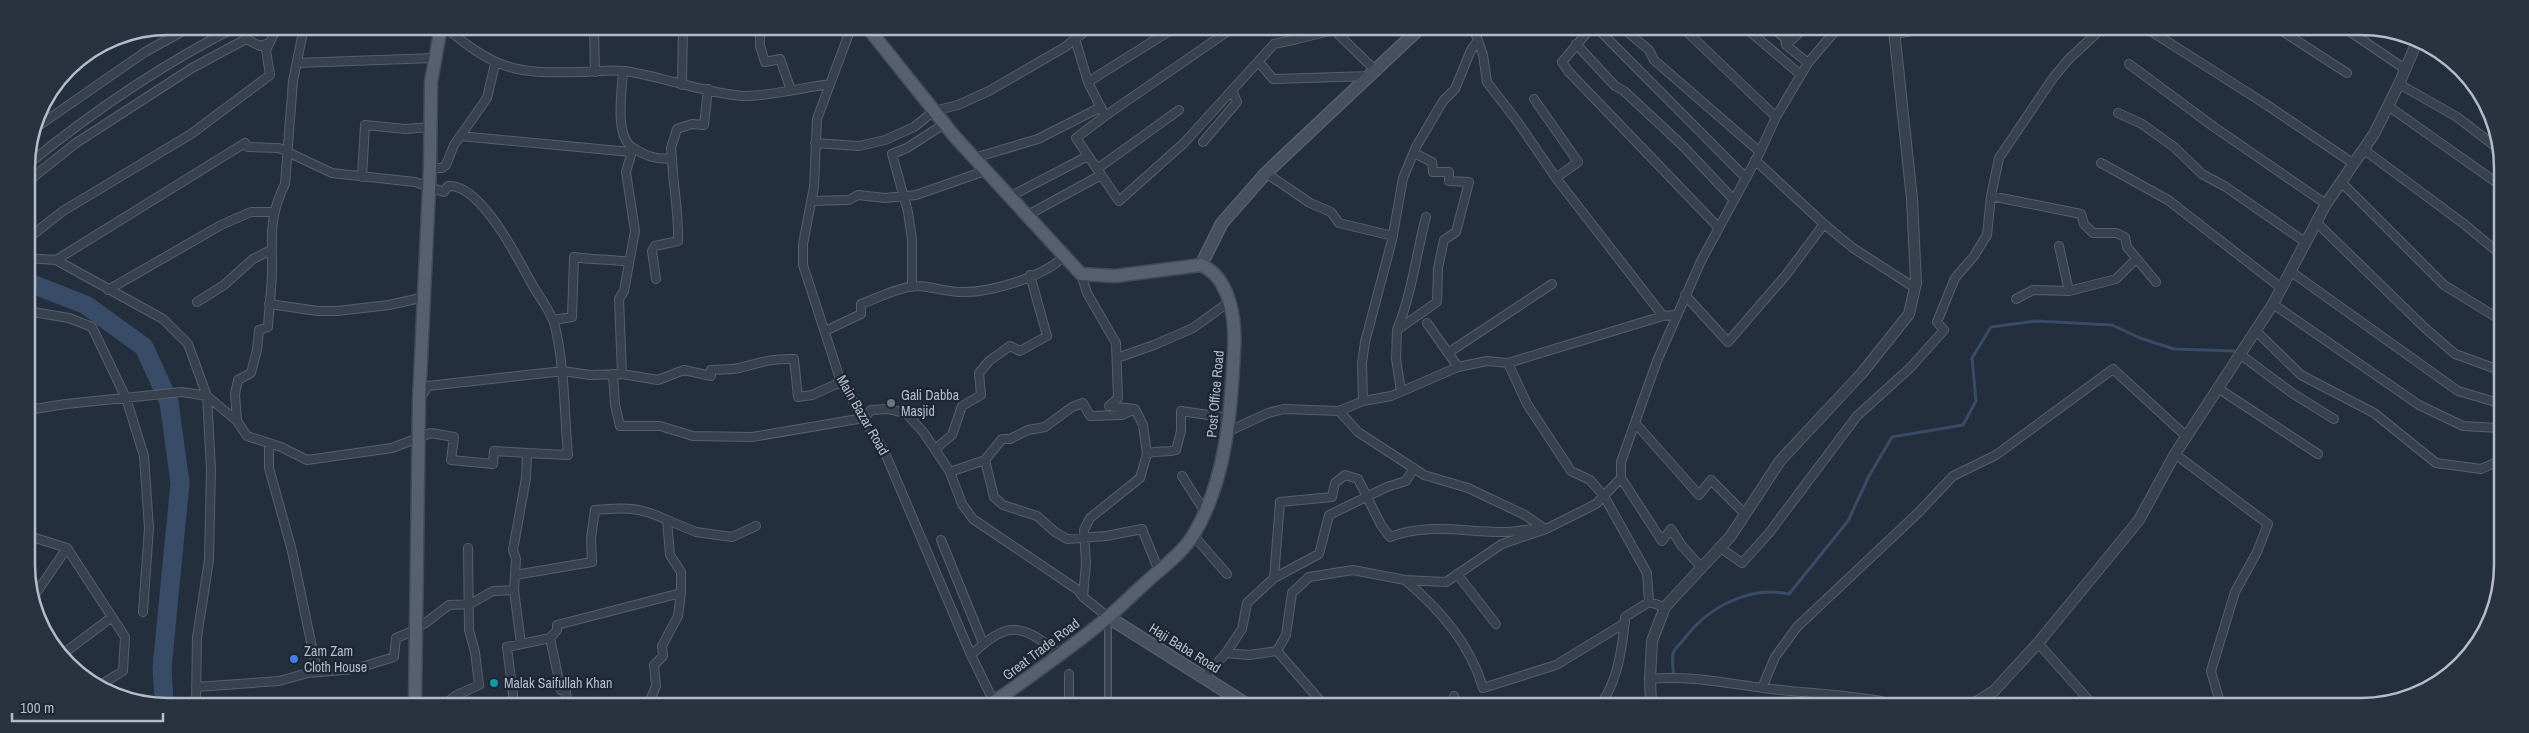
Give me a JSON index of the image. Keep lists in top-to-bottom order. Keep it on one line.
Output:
{"streets":{"main road":["Post Office Road","Haji Baba Road","Great Trade Road"],"street":["Main Bazar Road"]},"crossings":[["Post Office Road","Haji Baba Road"],["Post Office Road","Great Trade Road"],["Haji Baba Road","Great Trade Road"]],"places":["Gali Dabba Masjid","Zam Zam Cloth House","Malak Saifullah Khan"],"scale_bar":"100 m"}
